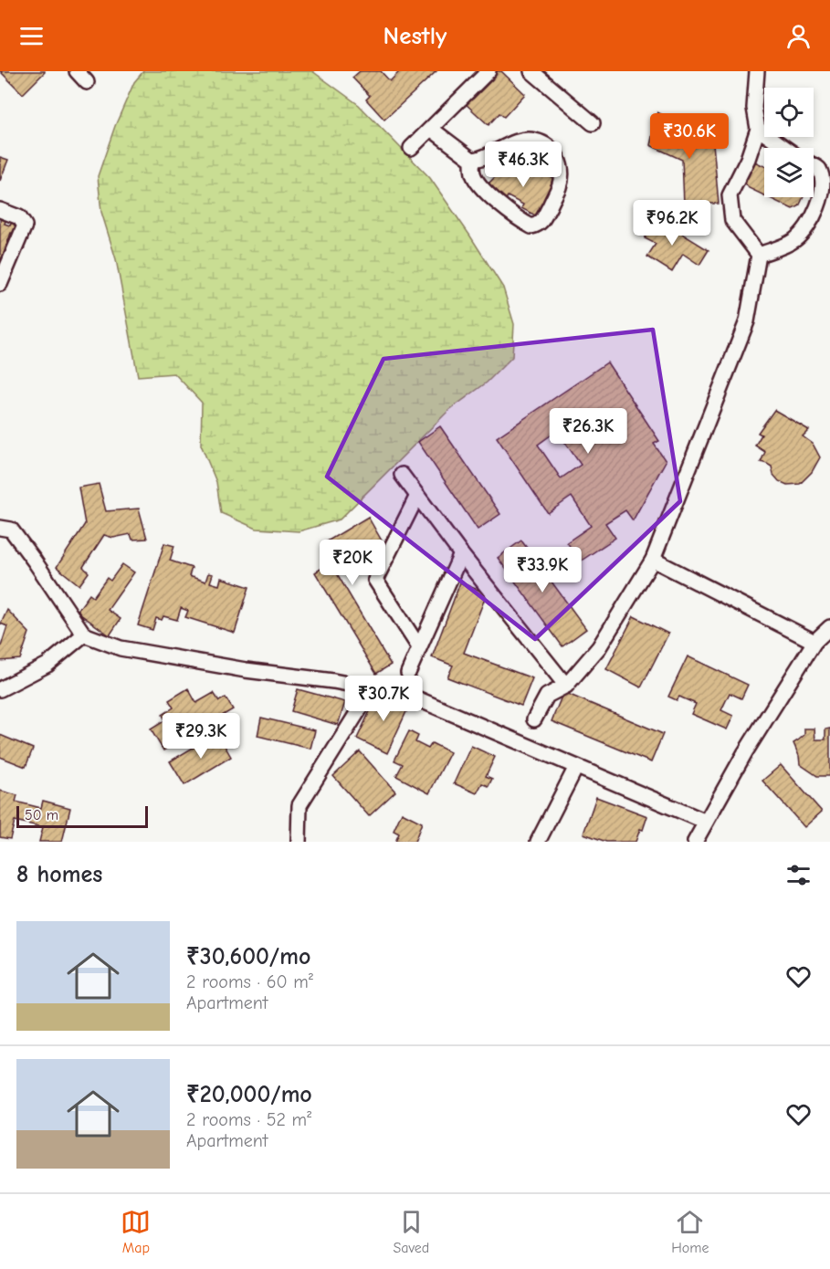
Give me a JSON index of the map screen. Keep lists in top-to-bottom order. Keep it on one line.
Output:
{"scale_bar":"50 m","page":{"header":"Nestly","price":["₹30.6K","₹46.3K","₹96.2K","₹26.3K","₹20K","₹33.9K","₹30.7K","₹29.3K"],"scale":"50 m","heading":"8 homes","list":[{"name":"₹30,600/mo","note":"2 rooms · 60 m² · Apartment"},{"name":"₹20,000/mo","note":"2 rooms · 52 m² · Apartment"}],"tabs":["Map","Saved","Home"]}}
